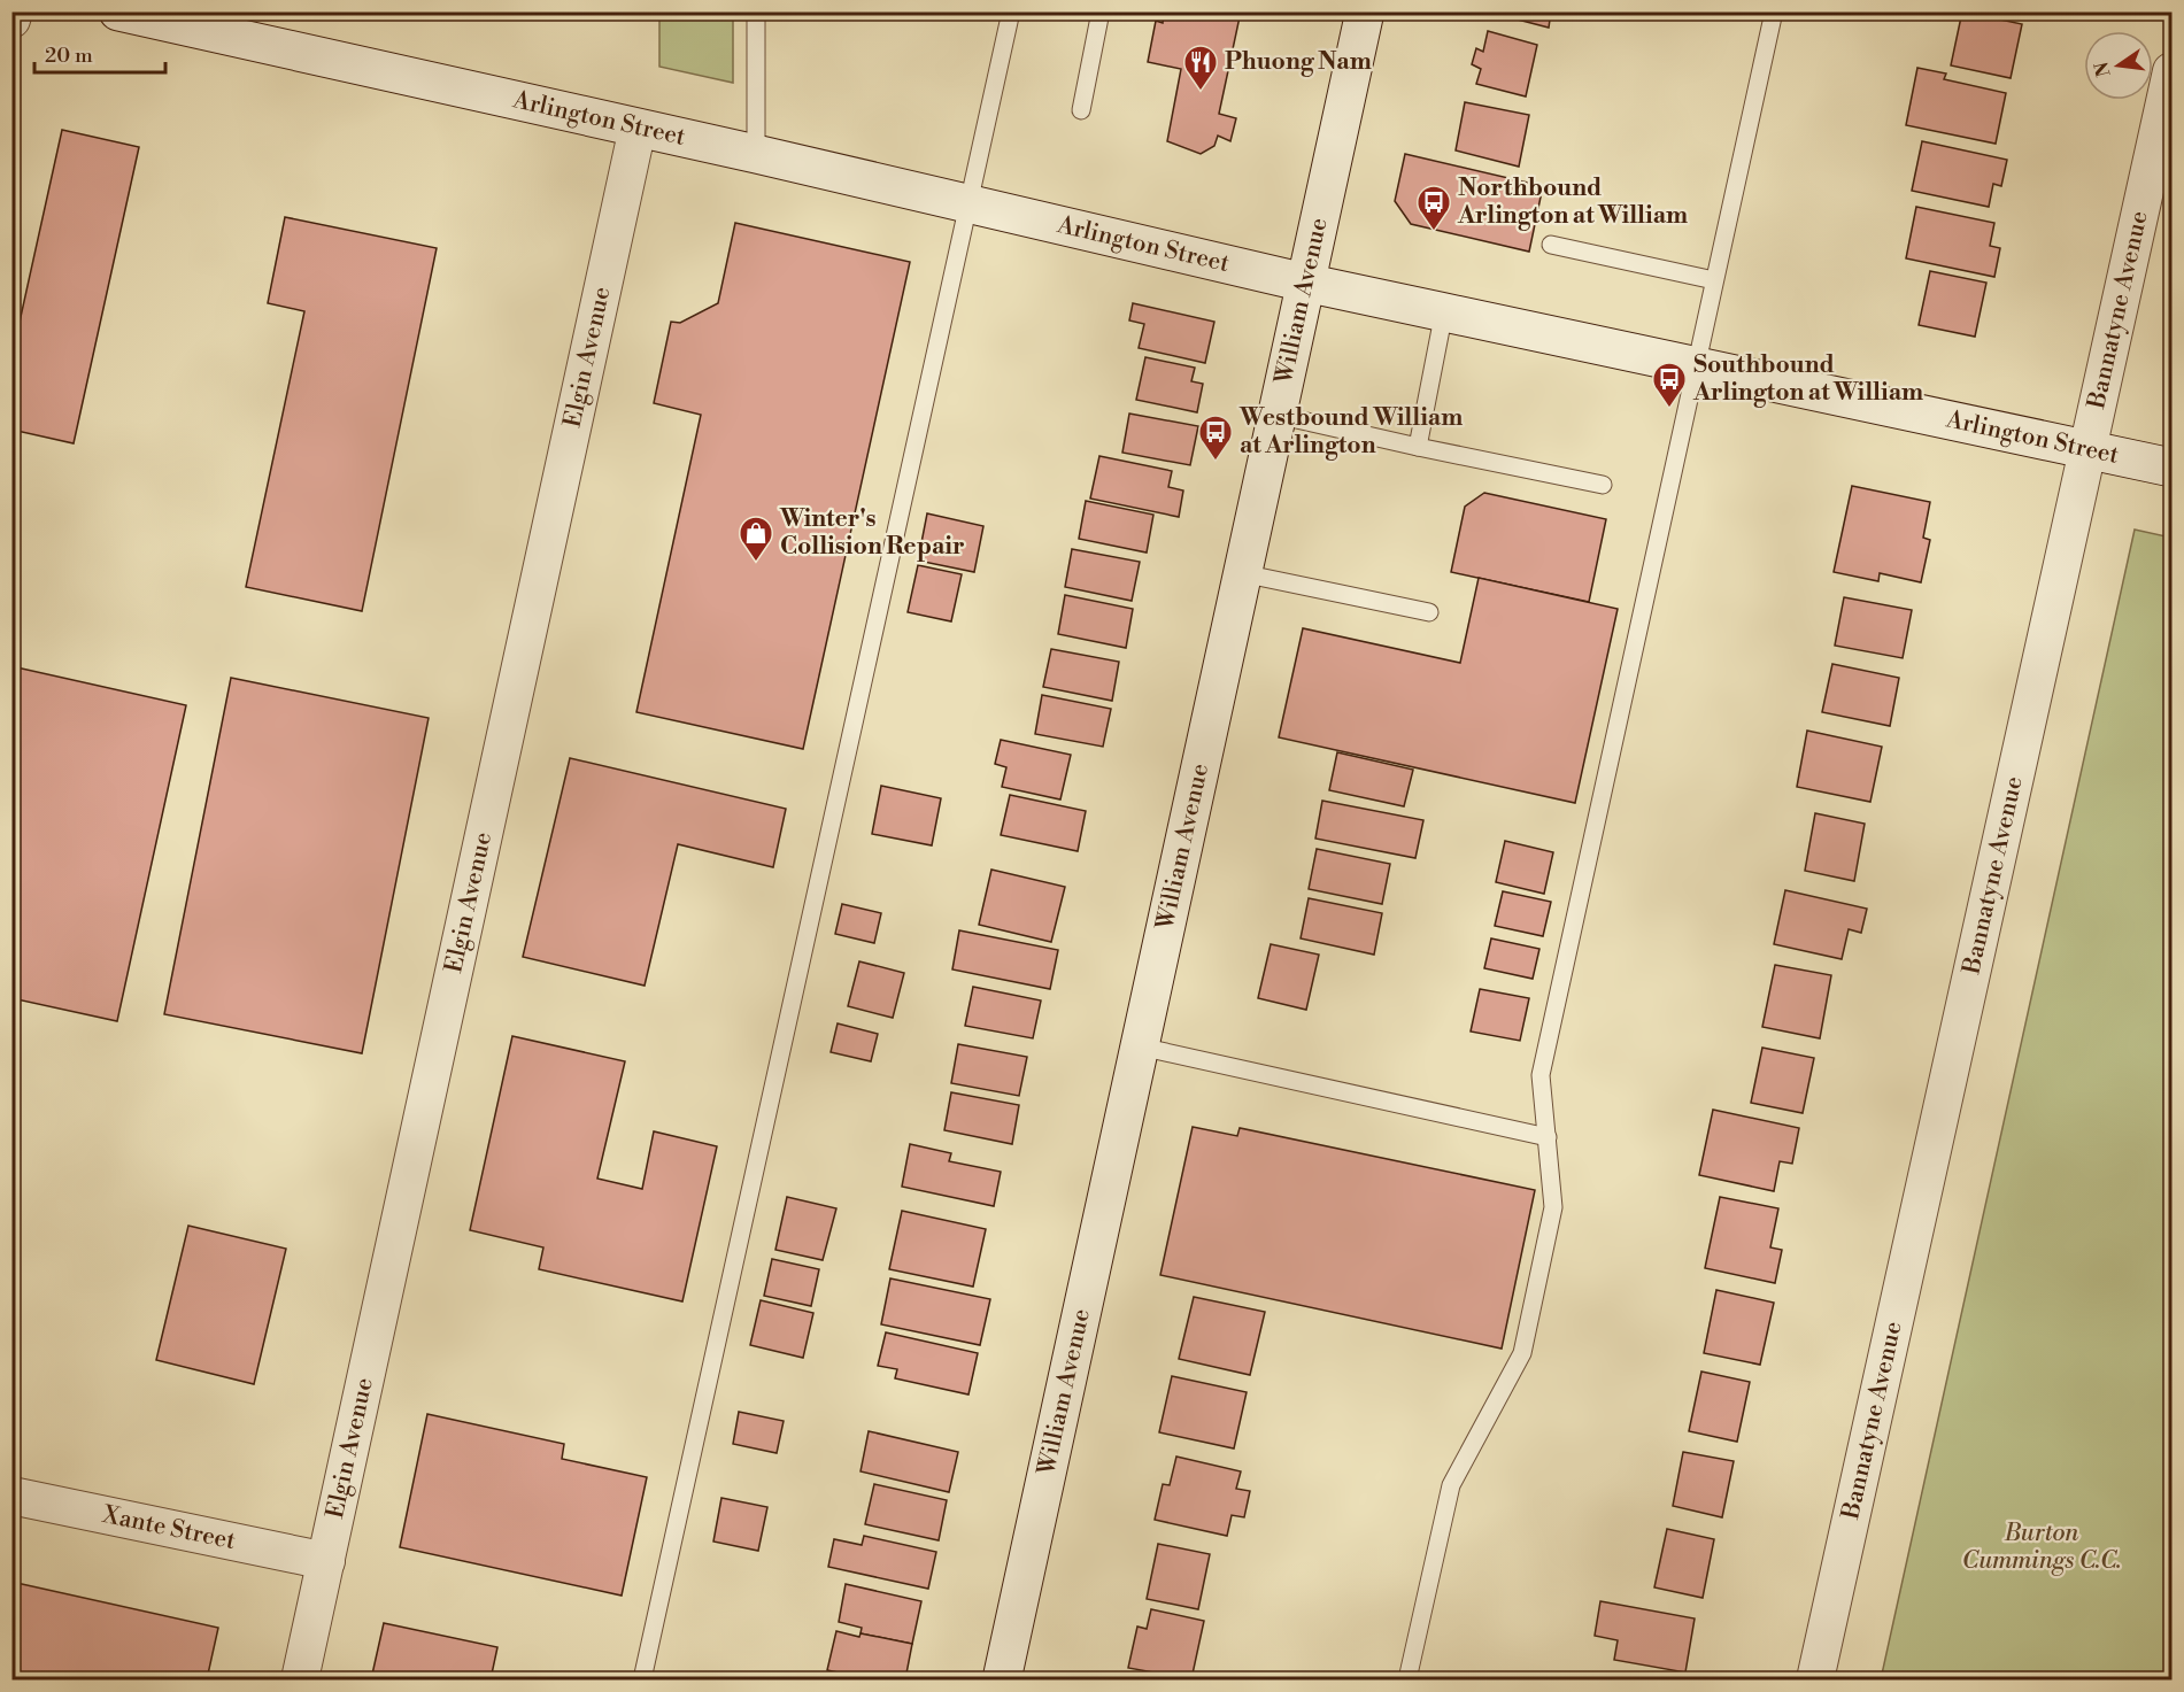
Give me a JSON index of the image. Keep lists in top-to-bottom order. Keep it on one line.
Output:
{"streets":{"main road":["Arlington Street","William Avenue"],"street":["Bannatyne Avenue","Elgin Avenue","Xante Street"]},"crossings":[["Arlington Street","William Avenue"],["Arlington Street","Bannatyne Avenue"],["Arlington Street","Elgin Avenue"],["Elgin Avenue","Xante Street"]],"parks":["Burton Cummings C.C."],"places":{"restaurant":["Phuong Nam"],"bus stop":["Northbound Arlington at William","Southbound Arlington at William","Westbound William at Arlington"],"shop":["Winter's Collision Repair"]},"scale_bar":"20 m","north":"left"}
